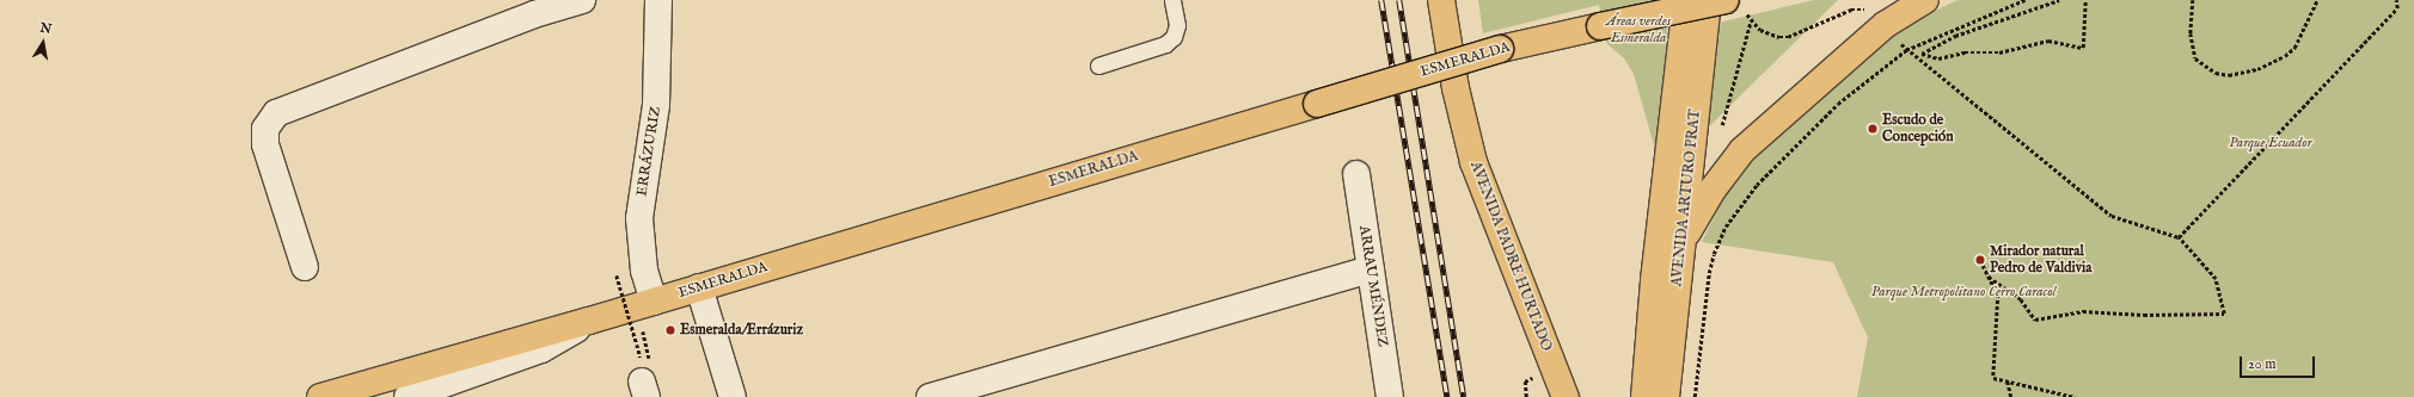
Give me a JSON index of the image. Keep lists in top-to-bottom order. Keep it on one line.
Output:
{"streets":{"main road":["ESMERALDA","AVENIDA ARTURO PRAT","AVENIDA PADRE HURTADO"],"street":["ERRÁZURIZ","ARRAU MÉNDEZ"]},"crossings":[["ESMERALDA","ERRÁZURIZ"]],"parks":["Áreas verdes Esmeralda","Parque Ecuador","Parque Metropolitano Cerro Caracol"],"places":["Escudo de Concepción","Mirador natural Pedro de Valdivia","Esmeralda/Errázuriz"],"scale_bar":"20 m","north":"top"}
